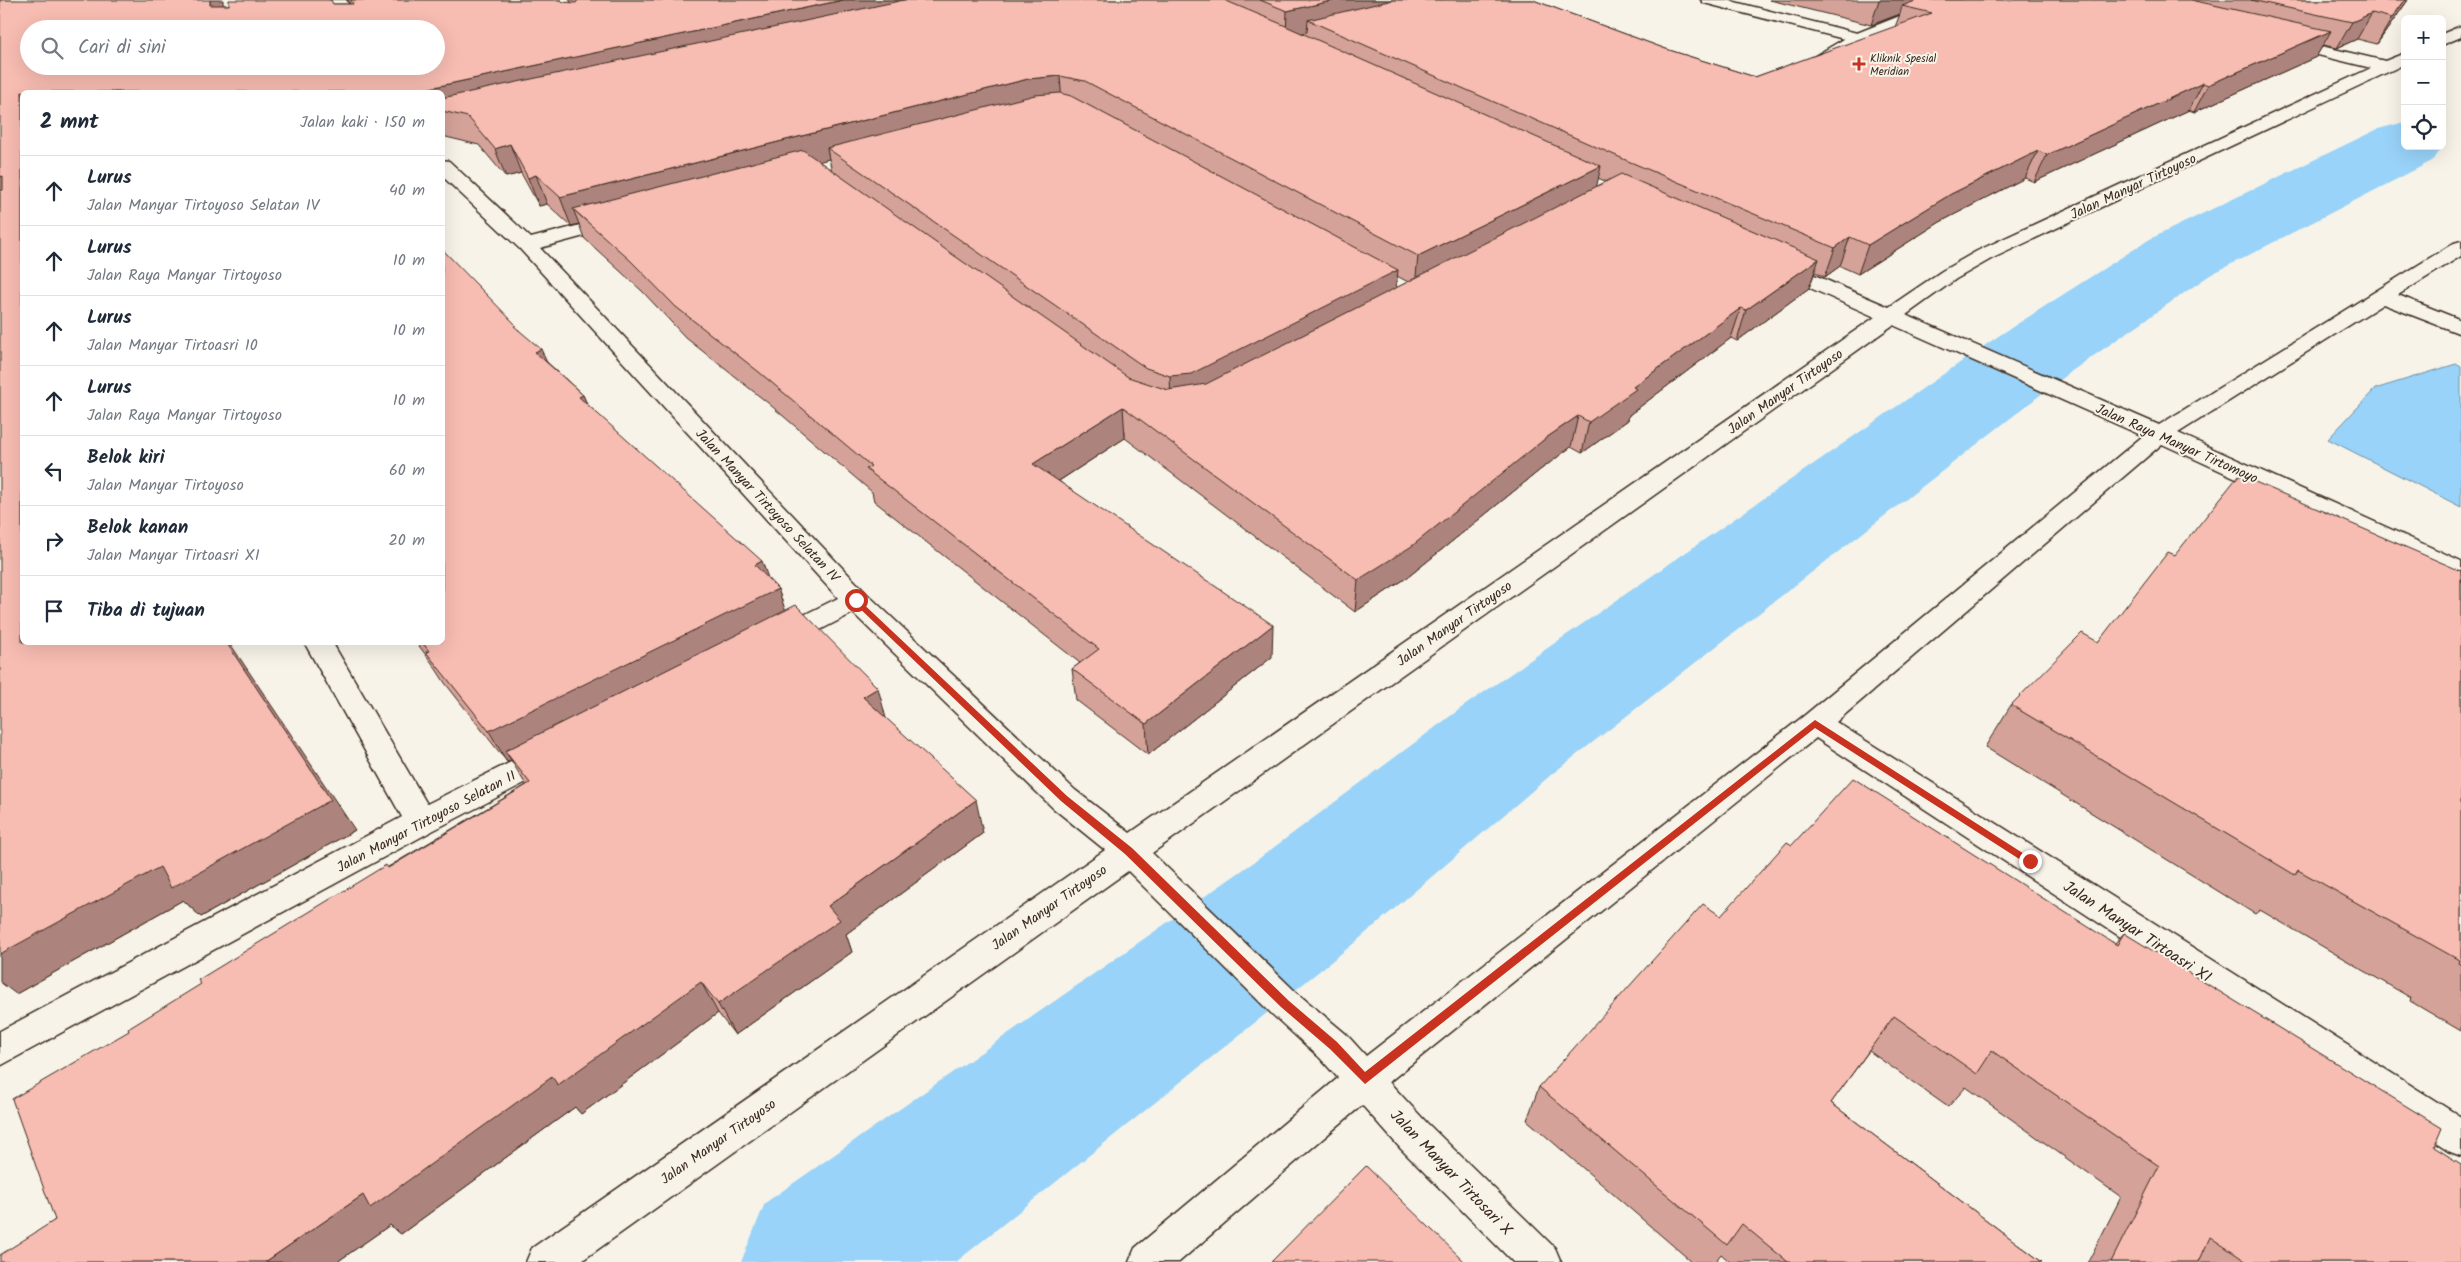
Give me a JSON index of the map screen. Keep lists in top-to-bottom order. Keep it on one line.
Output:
{"streets":{"street":["Jalan Manyar Tirtoyoso","Jalan Raya Manyar Tirtomoyo","Jalan Manyar Tirtoyoso Selatan IV","Jalan Manyar Tirtoyoso Selatan II","Jalan Manyar Tirtoasri XI","Jalan Manyar Tirtosari X"]},"crossings":[["Jalan Manyar Tirtoyoso","Jalan Raya Manyar Tirtomoyo"],["Jalan Manyar Tirtoyoso","Jalan Manyar Tirtoyoso Selatan IV"],["Jalan Manyar Tirtoyoso Selatan IV","Jalan Manyar Tirtosari X"]],"places":{"health":["Kliknik Spesial Meridian"]},"page":{"map_buttons":["+","−"],"search":"Cari di sini","heading":["2 mnt","Jalan kaki · 150 m"],"list":[["Lurus","Jalan Manyar Tirtoyoso Selatan IV","40 m"],["Lurus","Jalan Raya Manyar Tirtoyoso","10 m"],["Lurus","Jalan Manyar Tirtoasri 10","10 m"],["Lurus","Jalan Raya Manyar Tirtoyoso","10 m"],["Belok kiri","Jalan Manyar Tirtoyoso","60 m"],["Belok kanan","Jalan Manyar Tirtoasri XI","20 m"],"Tiba di tujuan"]}}
